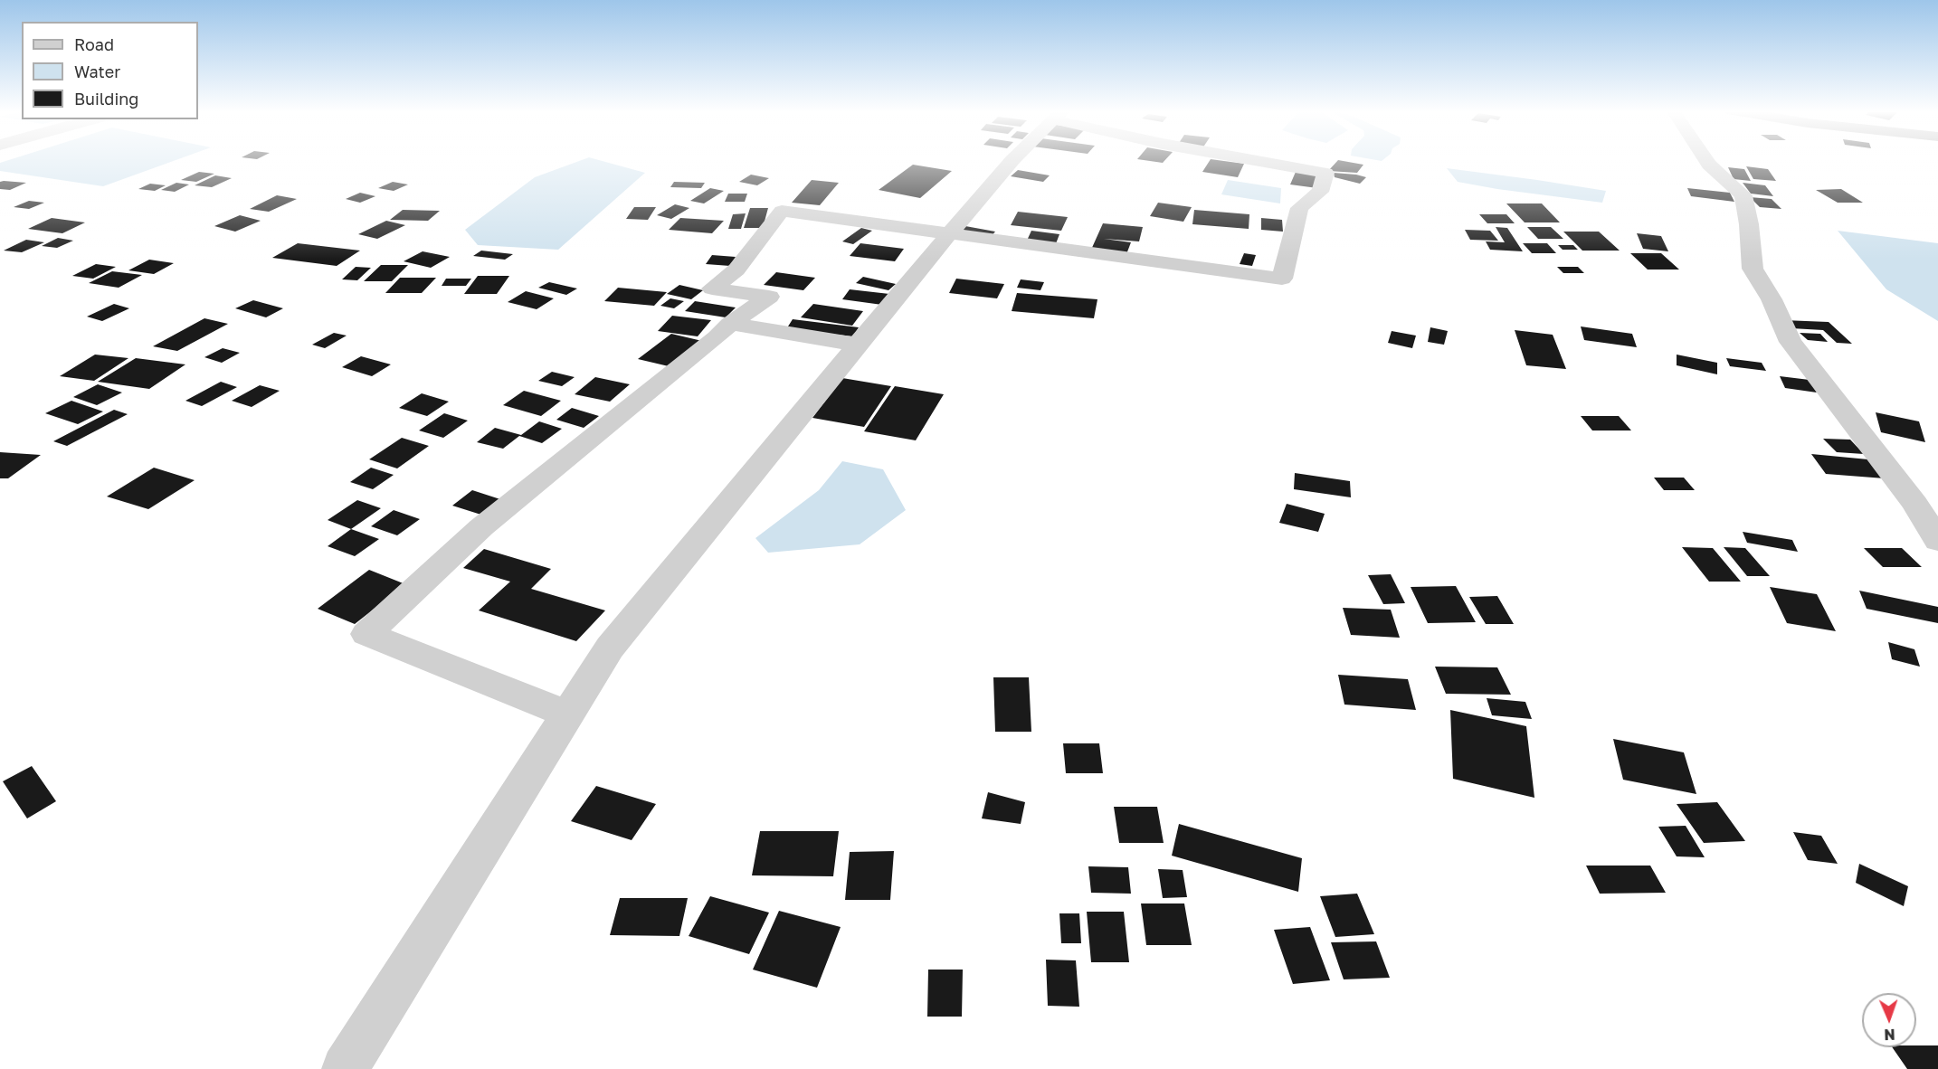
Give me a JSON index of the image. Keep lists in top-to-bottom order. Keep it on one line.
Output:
{"legend":["Road","Water","Building"],"north":"bottom"}
